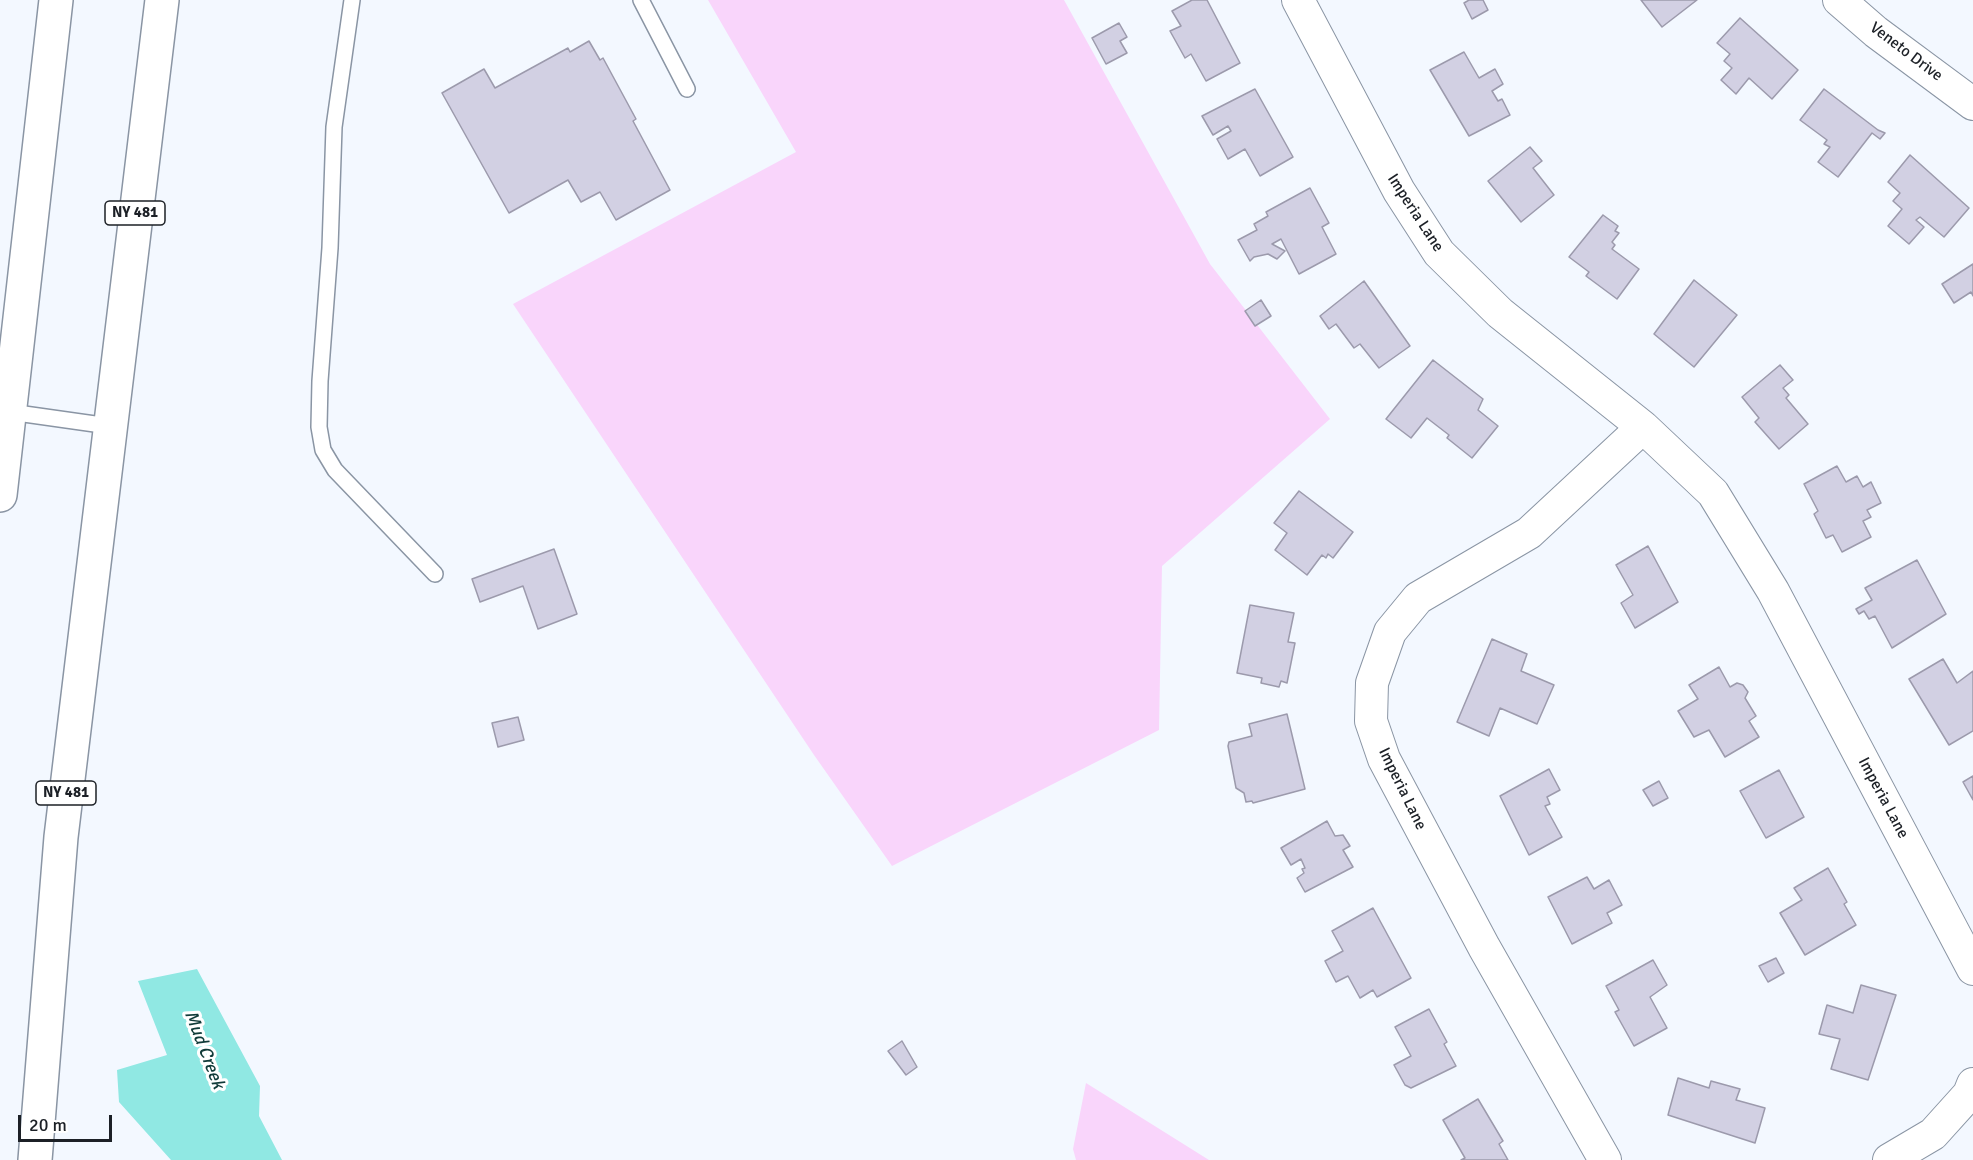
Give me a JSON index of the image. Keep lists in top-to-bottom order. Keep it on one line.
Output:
{"streets":{"highway":["NY 481"],"street":["Veneto Drive","Imperia Lane"]},"water":["Mud Creek"],"scale_bar":"20 m"}
